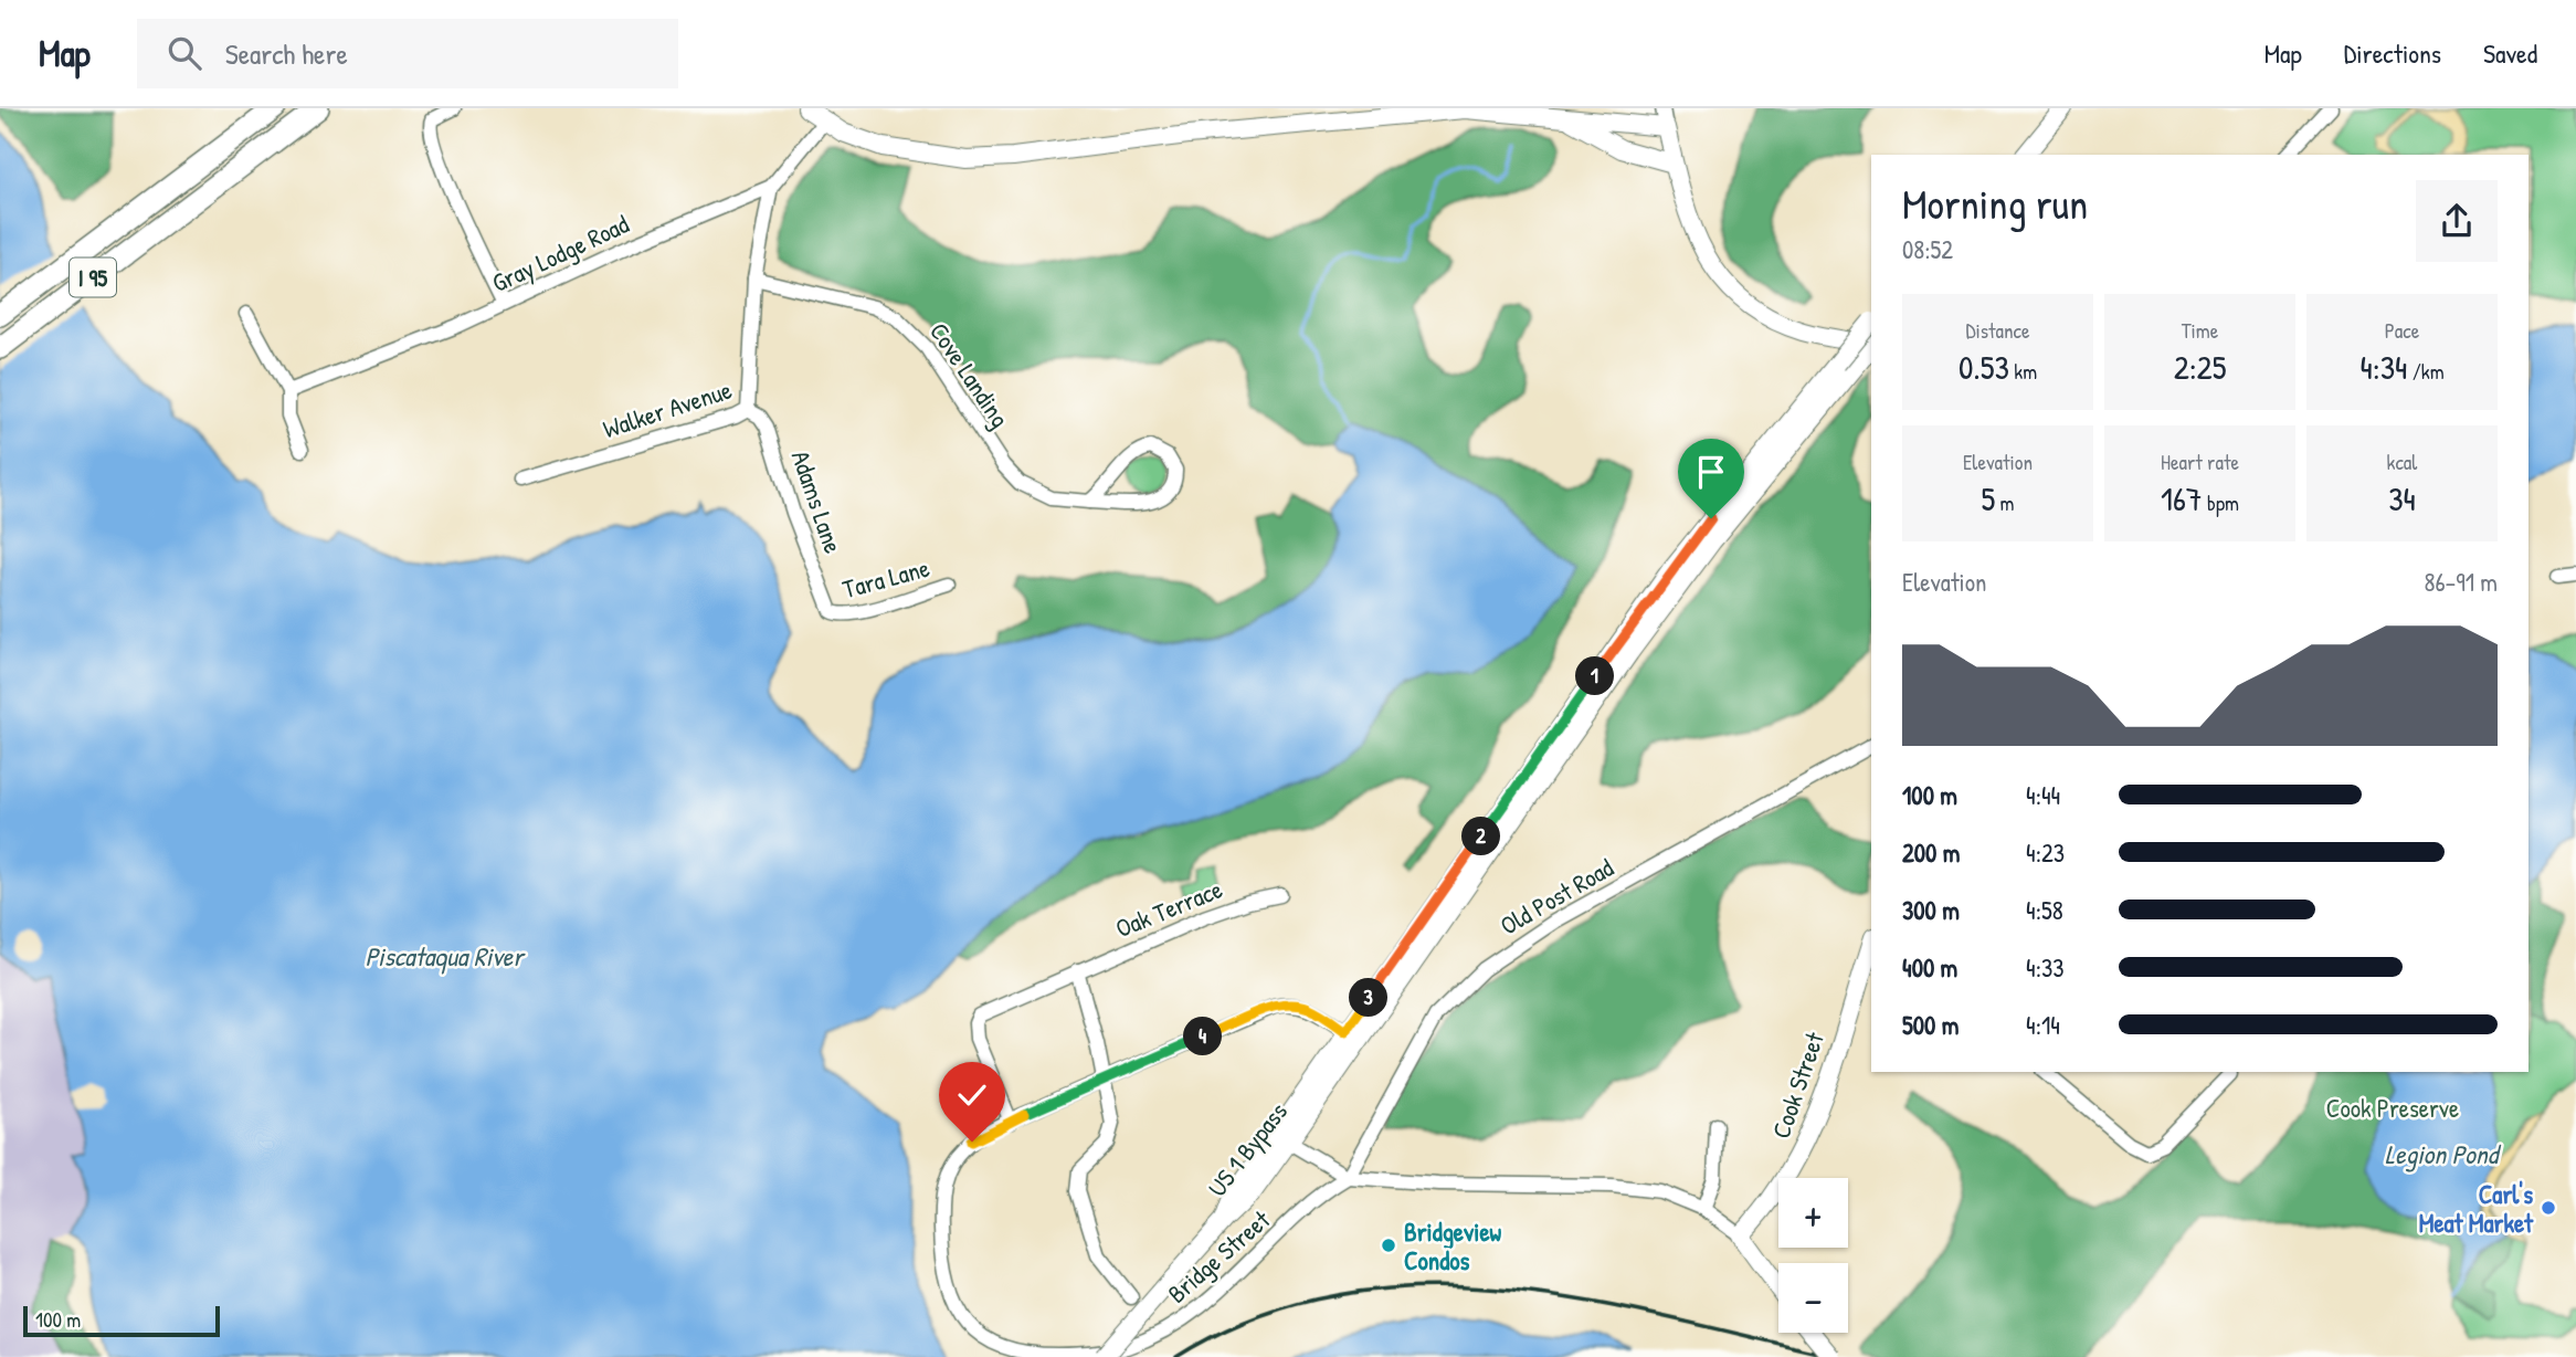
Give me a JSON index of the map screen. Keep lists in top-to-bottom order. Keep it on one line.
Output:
{"streets":{"highway":["I 95"],"main road":["Cook Street","US 1 Bypass"],"street":["Gray Lodge Road","Cove Landing","Walker Avenue","Adams Lane","Tara Lane","Old Post Road","Oak Terrace","Bridge Street"]},"crossings":[["Gray Lodge Road","Walker Avenue"],["Cove Landing","Walker Avenue"],["Walker Avenue","Adams Lane"],["Adams Lane","Tara Lane"],["Old Post Road","Bridge Street"],["Oak Terrace","Bridge Street"]],"water":["Piscataqua River","Legion Pond"],"parks":["Cook Preserve"],"places":["Carl's Meat Market","Bridgeview Condos"],"scale_bar":"100 m","page":{"header":"Map","search":"Search here","nav":["Map","Directions","Saved"],"heading":["Morning run","08:52"],"stats":[["Distance","0.53 km"],["Time","2:25"],["Pace","4:34 /km"],["Elevation","5 m"],["Heart rate","167 bpm"],["kcal","34"]],"chart":["Elevation","86–91 m"],"pins":["1","2","3","4"],"list":[{"name":"100 m","note":"4:44"},{"name":"200 m","note":"4:23"},{"name":"300 m","note":"4:58"},{"name":"400 m","note":"4:33"},{"name":"500 m","note":"4:14"}],"map_buttons":["+","−"],"scale":"100 m"}}
